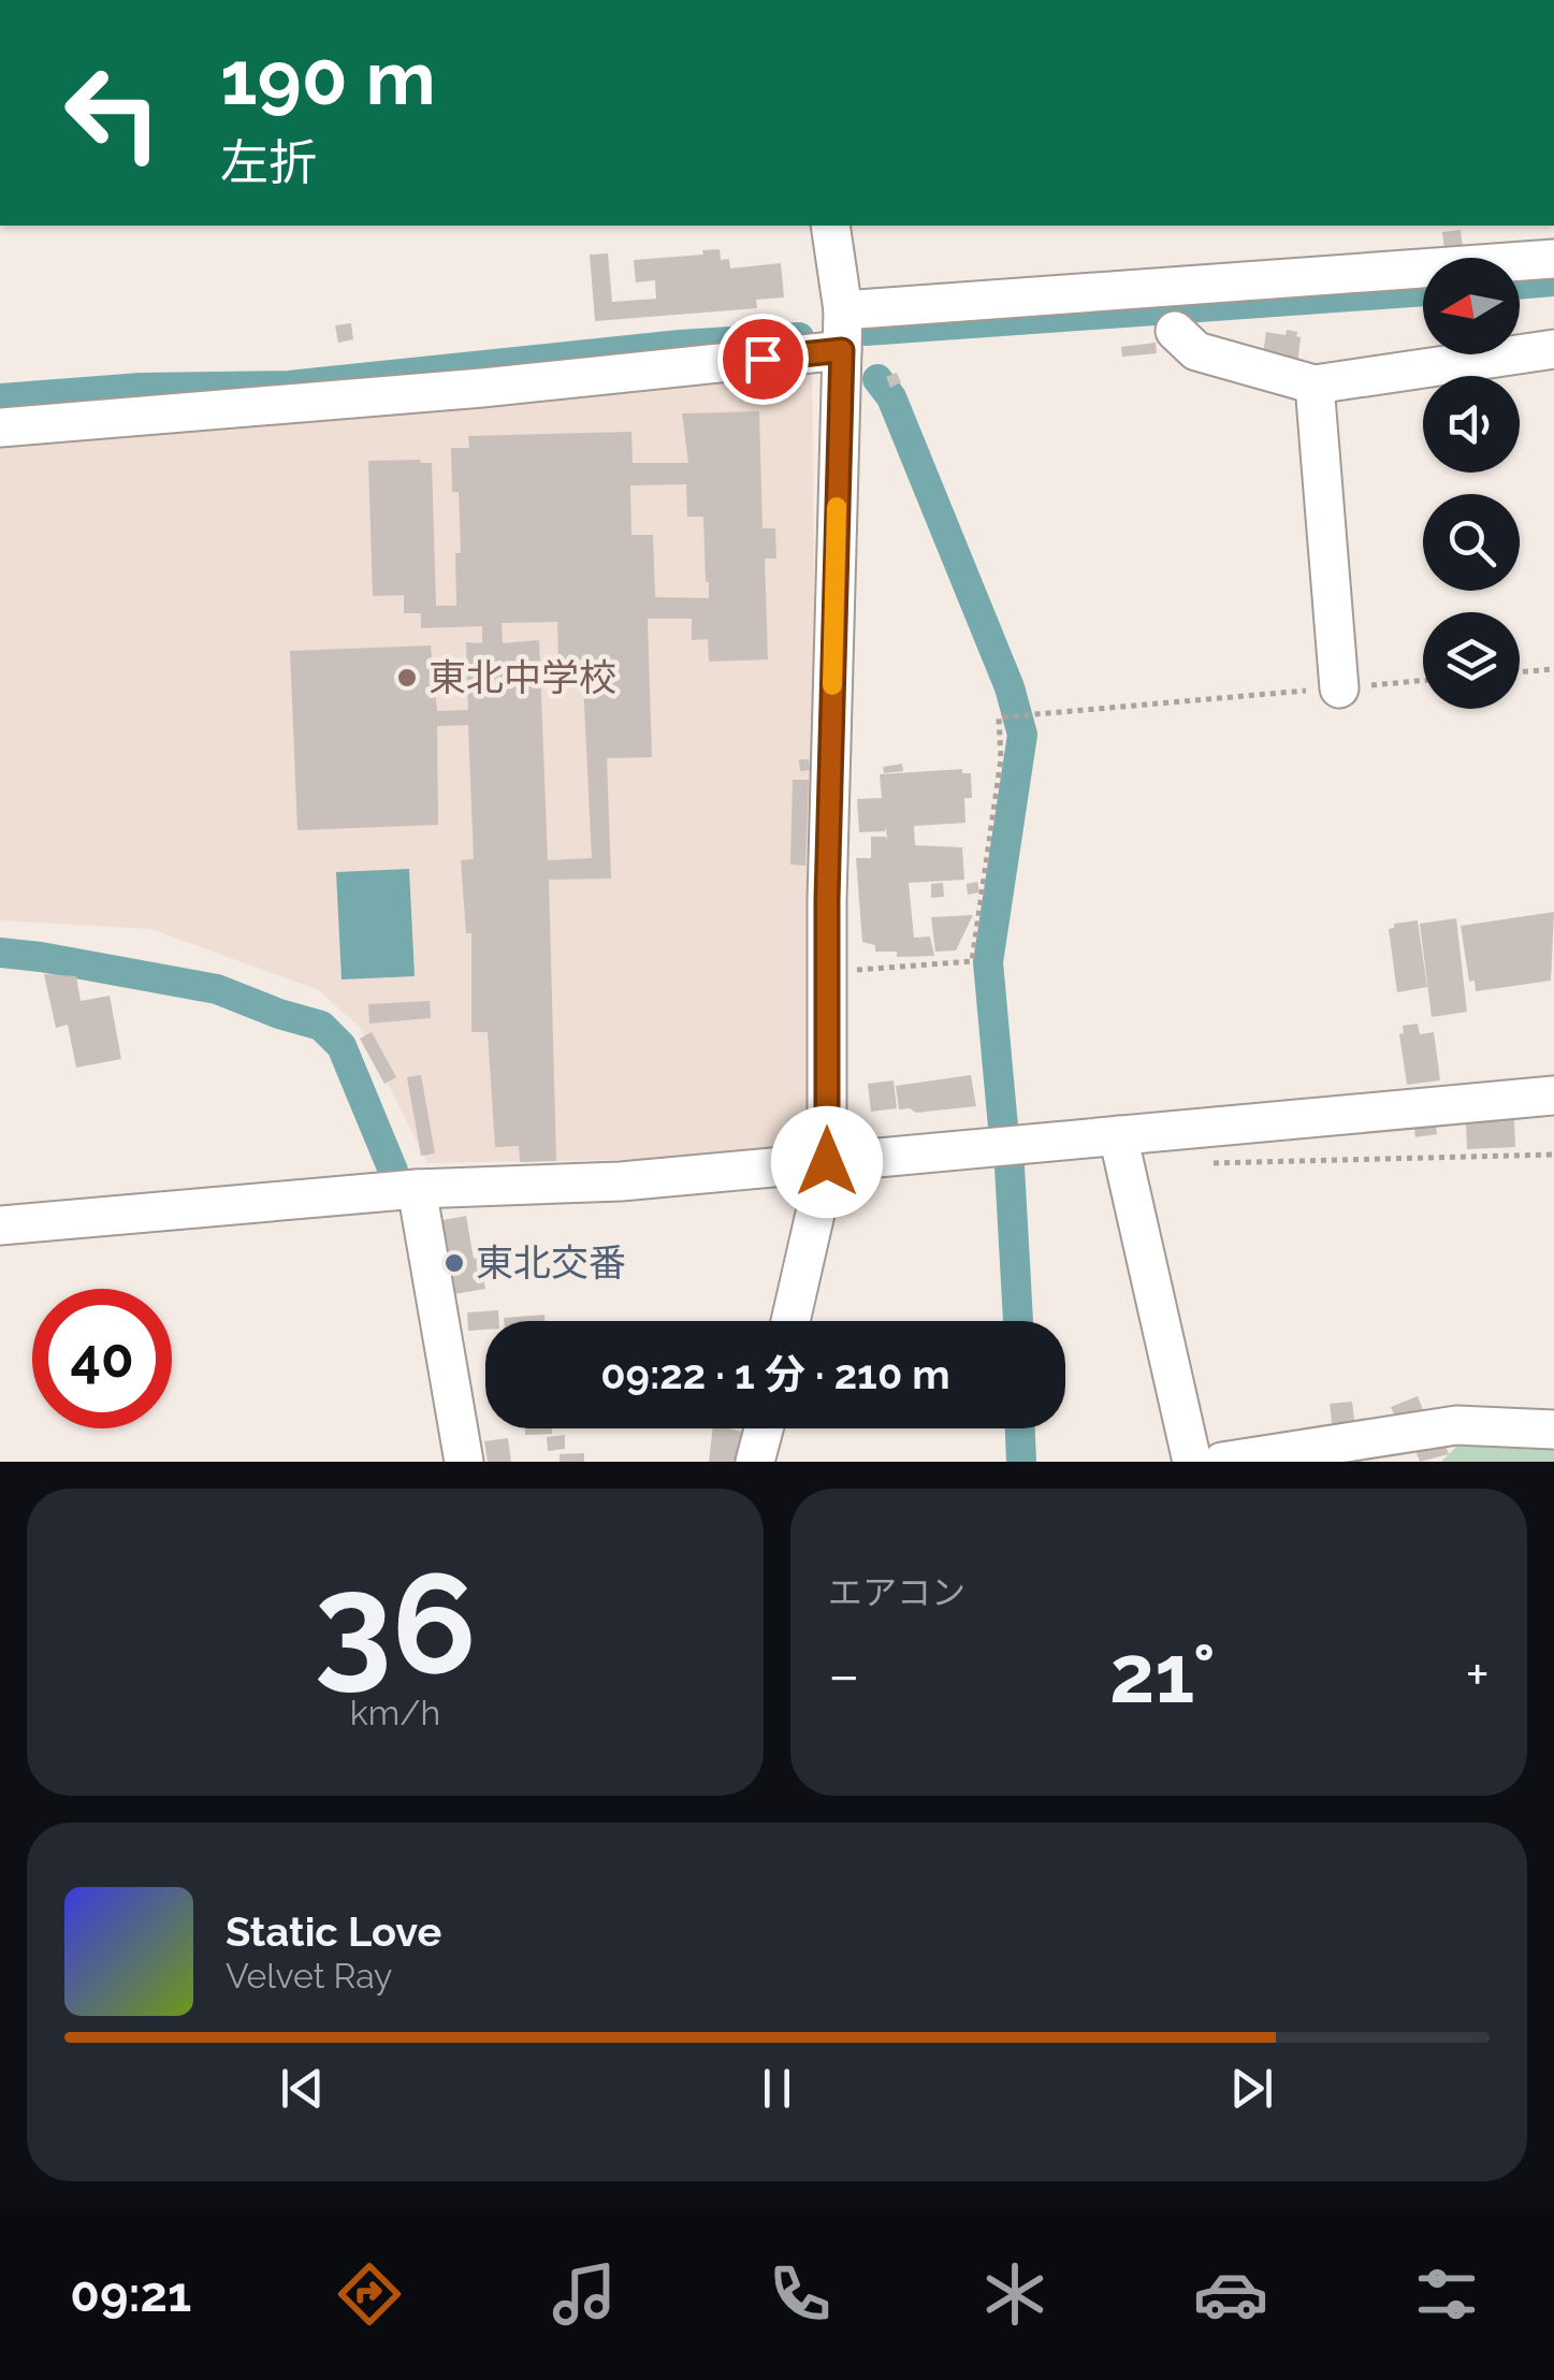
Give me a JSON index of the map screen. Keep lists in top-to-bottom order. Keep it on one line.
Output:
{"places":["東北中学校","東北交番"],"north":"left","page":{"turn":["190 m","左折"],"limit":"40","trip":"09:22 · 1 分 · 210 m","tile":[["36","km/h"],"エアコン"],"heat":["−","21°","+"],"song":["Static Love","Velvet Ray"],"tabs":"09:21"}}
